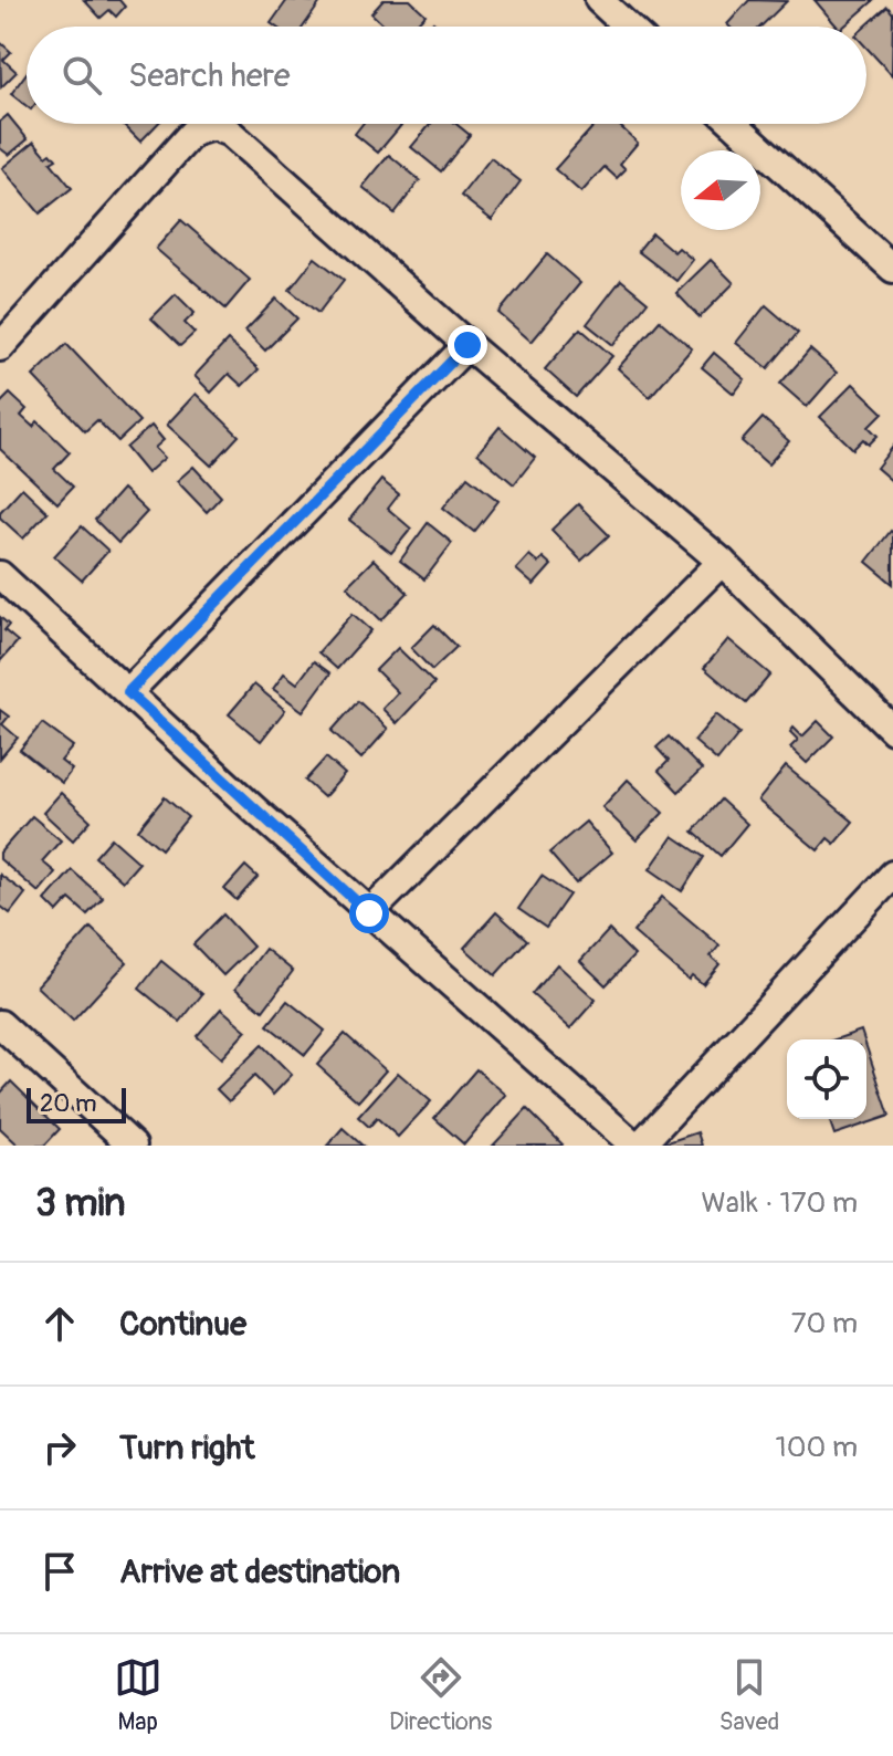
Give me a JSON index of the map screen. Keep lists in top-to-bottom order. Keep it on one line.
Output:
{"scale_bar":"20 m","north":"left","page":{"search":"Search here","scale":"20 m","heading":["3 min","Walk · 170 m"],"list":[["Continue","70 m"],["Turn right","100 m"],"Arrive at destination"],"nav":["Map","Directions","Saved"]}}
